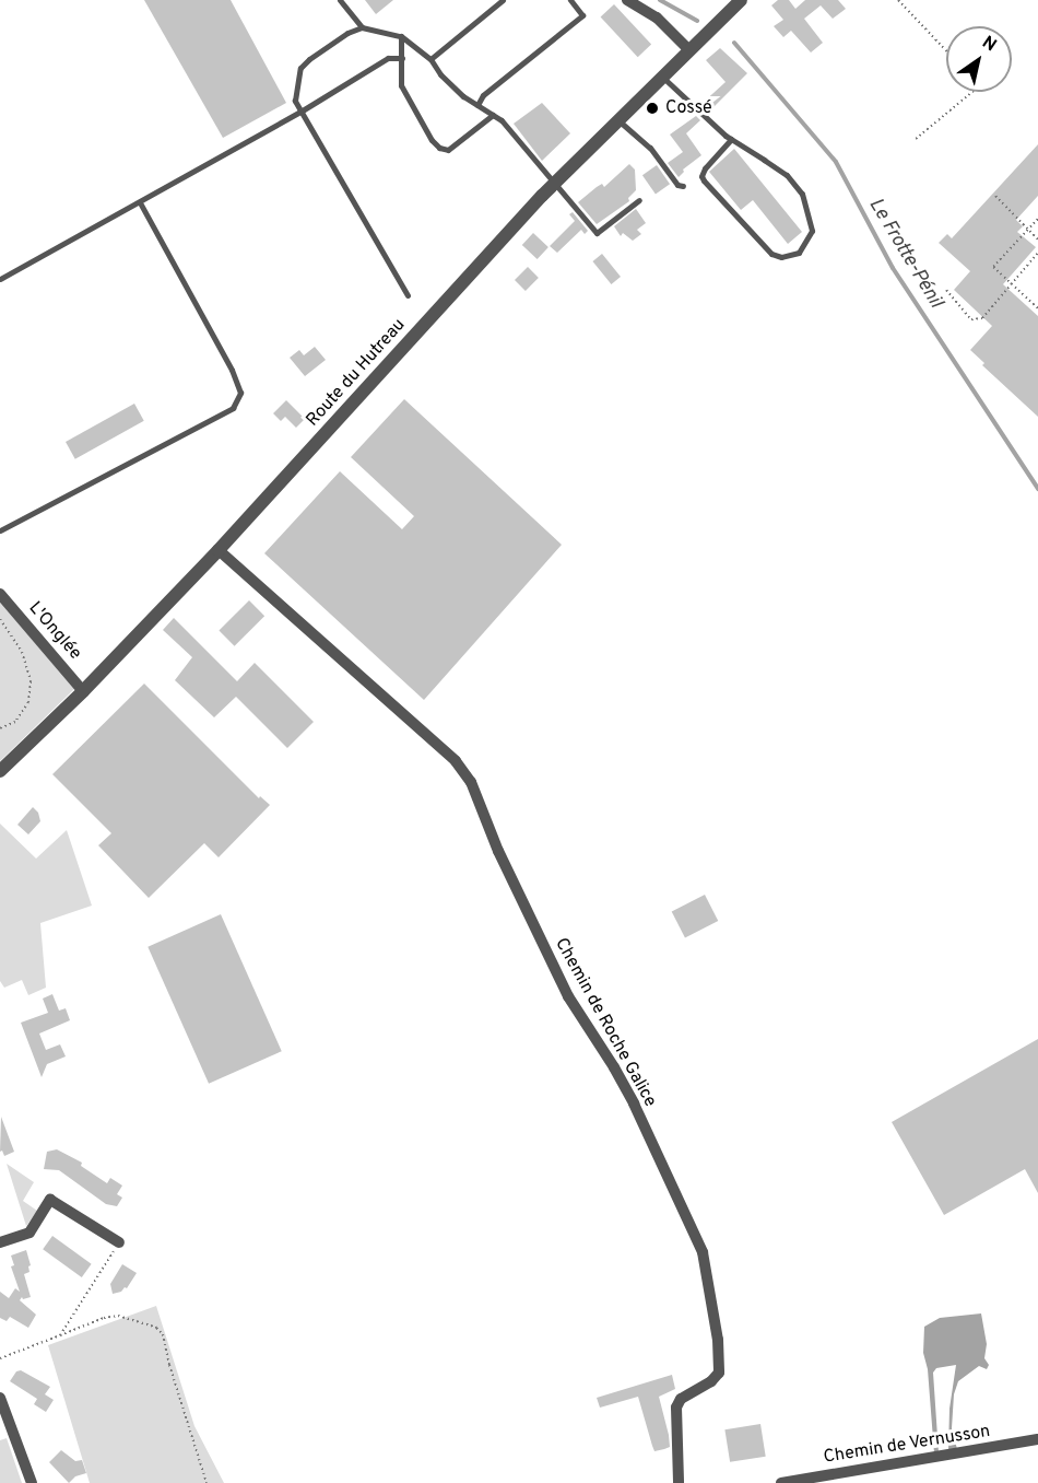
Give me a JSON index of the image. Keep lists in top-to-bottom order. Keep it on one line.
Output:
{"streets":{"street":["Route du Hutreau","L'Onglée","Chemin de Roche Galice","Chemin de Vernusson"]},"crossings":[["Route du Hutreau","L'Onglée"],["Route du Hutreau","Chemin de Roche Galice"]],"water":["Le Frotte-Pénil"],"places":["Cossé"],"north":"top right"}
